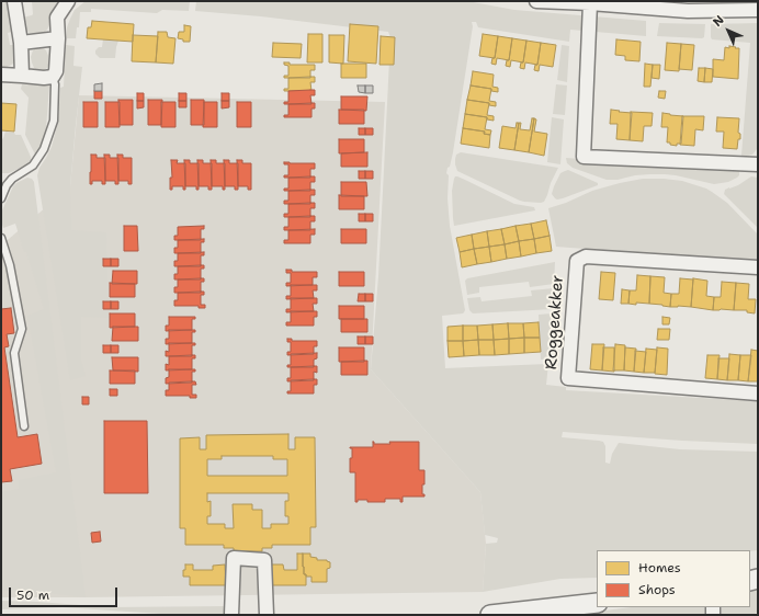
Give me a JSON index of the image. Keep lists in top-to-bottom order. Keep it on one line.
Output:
{"streets":{"street":["Roggeakker"]},"legend":["Homes","Shops"],"scale_bar":"50 m","north":"top left"}
